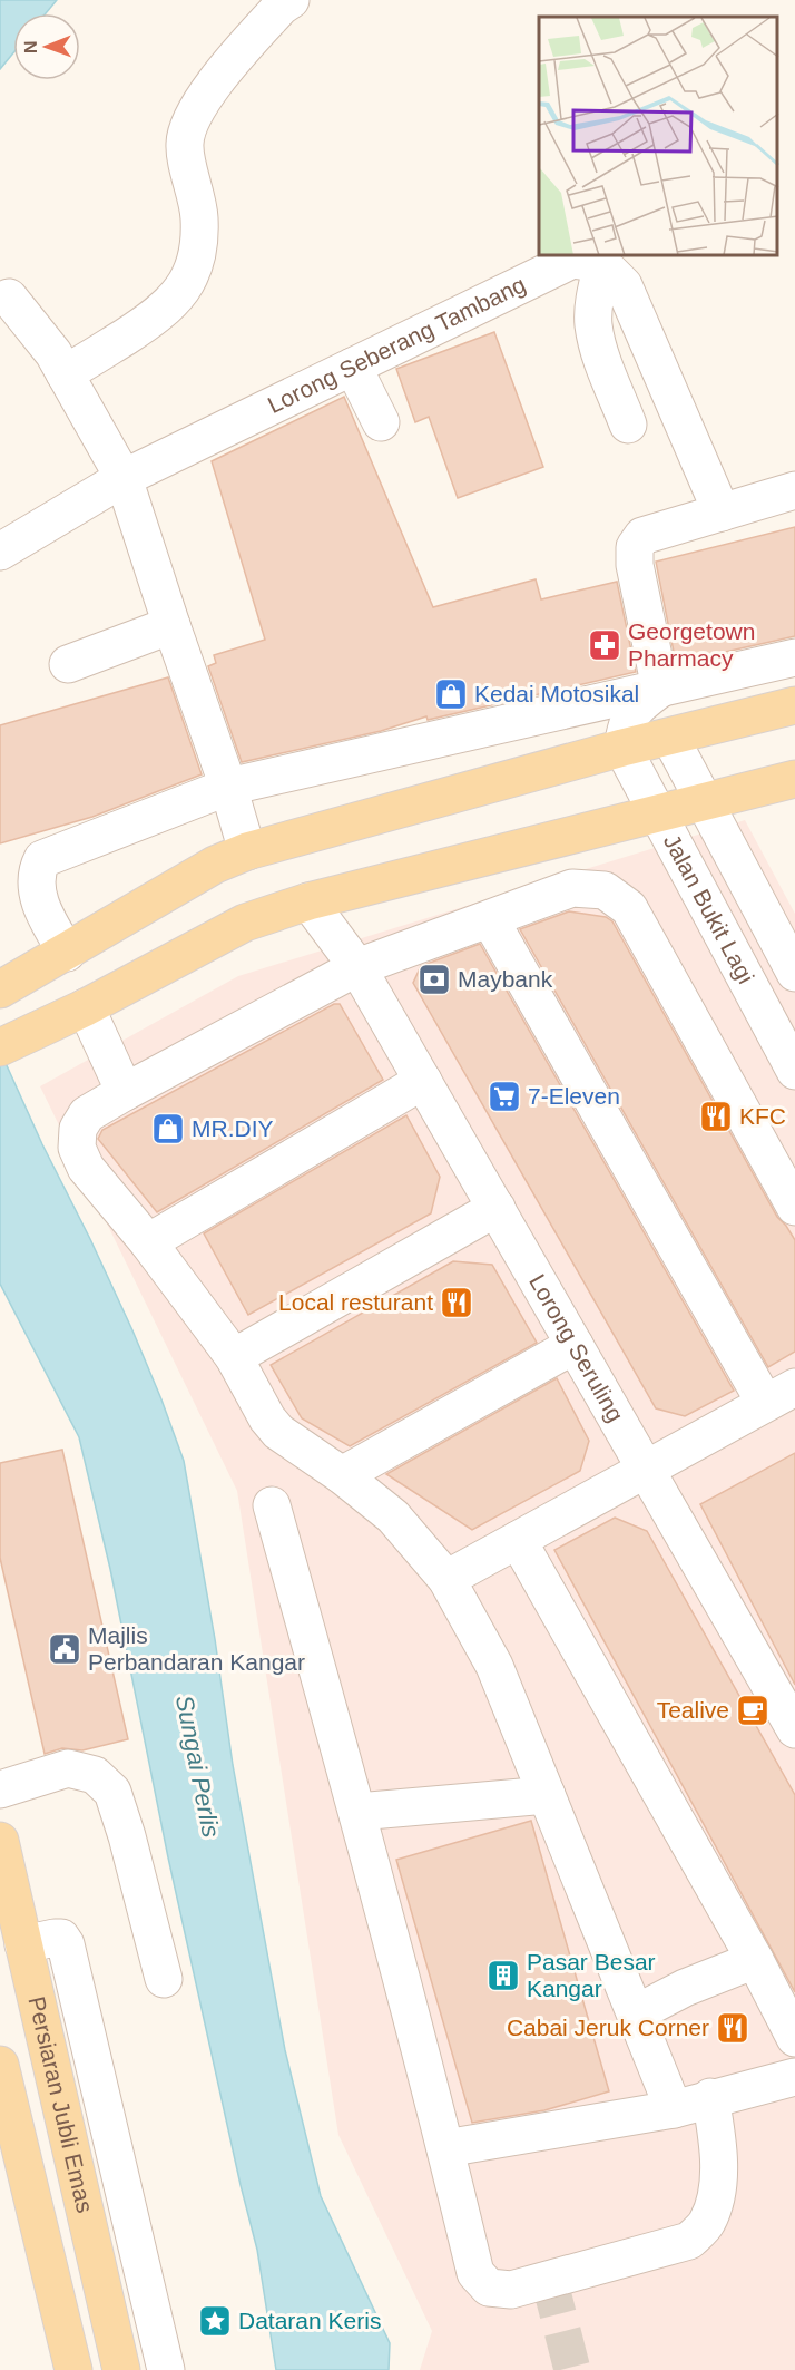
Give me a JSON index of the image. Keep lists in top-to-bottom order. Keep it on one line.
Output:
{"streets":{"main road":["Persiaran Jubli Emas"],"street":["Lorong Seberang Tambang","Jalan Bukit Lagi","Lorong Seruling"]},"water":["Sungai Perlis"],"places":{"pharmacy":["Georgetown Pharmacy"],"shop":["Kedai Motosikal","MR.DIY"],"bank":["Maybank"],"supermarket":["7-Eleven"],"restaurant":["KFC","Local resturant","Cabai Jeruk Corner"],"public building":["Majlis Perbandaran Kangar"],"cafe":["Tealive"],"building":["Pasar Besar Kangar"],"place":["Dataran Keris"]},"north":"left"}
